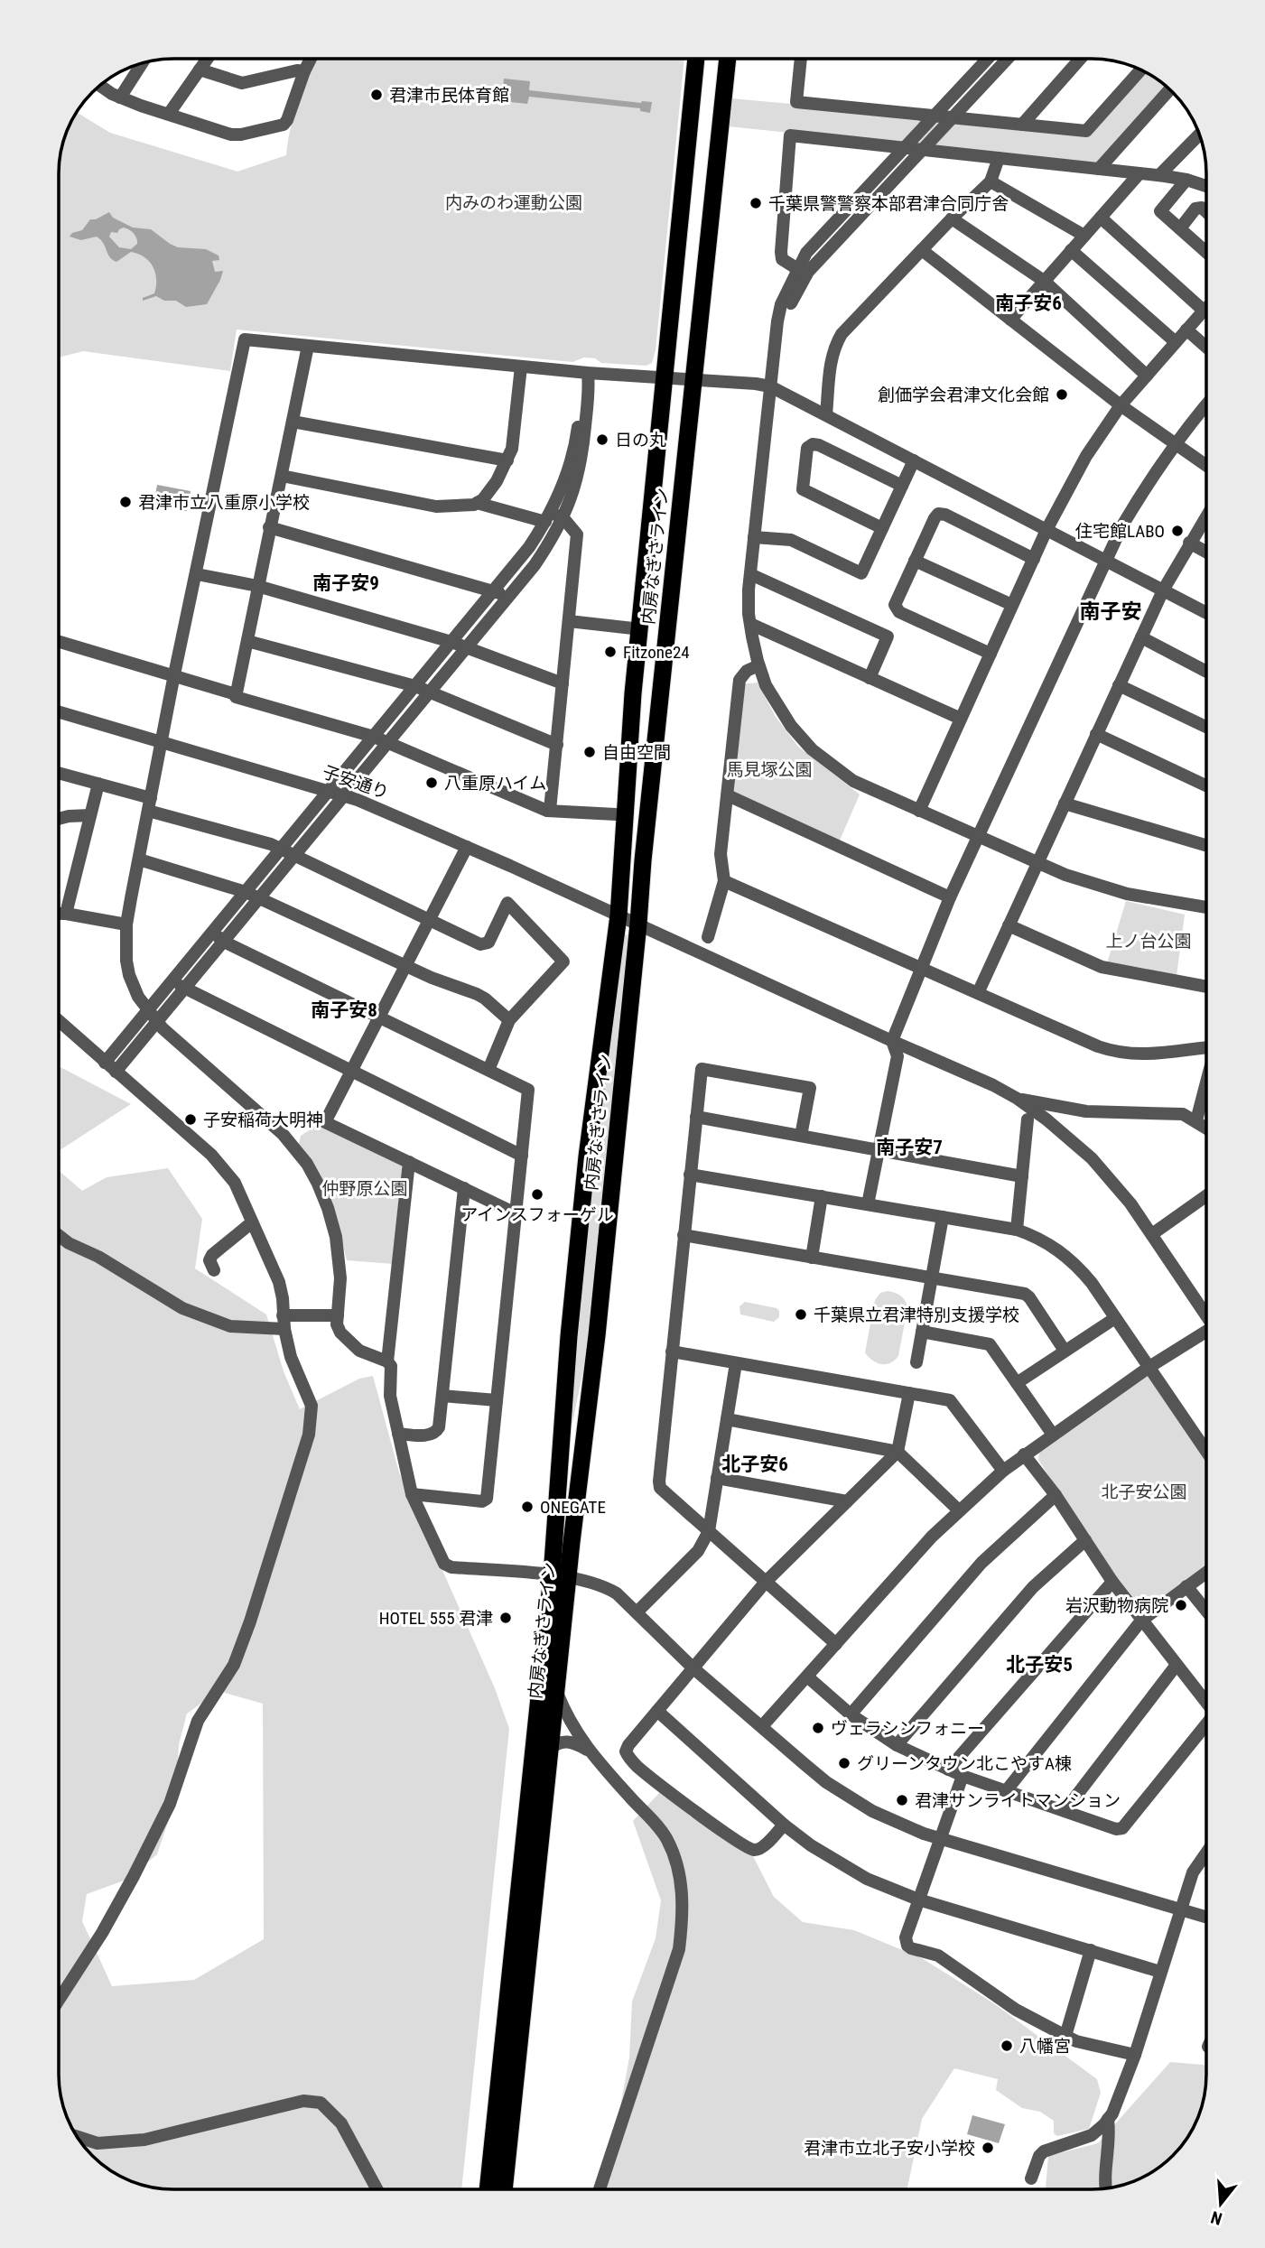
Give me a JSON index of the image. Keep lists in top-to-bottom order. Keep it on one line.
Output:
{"streets":{"highway":["内房なぎさライン"],"street":["子安通り"]},"crossings":[["内房なぎさライン","子安通り"]],"districts":["南子安6","南子安9","南子安","南子安8","南子安7","北子安6","北子安5"],"parks":["内みのわ運動公園","馬見塚公園","上ノ台公園","仲野原公園","北子安公園"],"places":["君津市民体育館","千葉県警警察本部君津合同庁舎","創価学会君津文化会館","日の丸","君津市立八重原小学校","住宅館LABO","Fitzone24","自由空間","八重原ハイム","子安稲荷大明神","アインスフォーゲル","千葉県立君津特別支援学校","ONEGATE","岩沢動物病院","HOTEL 555 君津","ヴェラシンフォニー","グリーンタウン北こやすA棟","君津サンライトマンション","八幡宮","君津市立北子安小学校"],"north":"bottom"}
